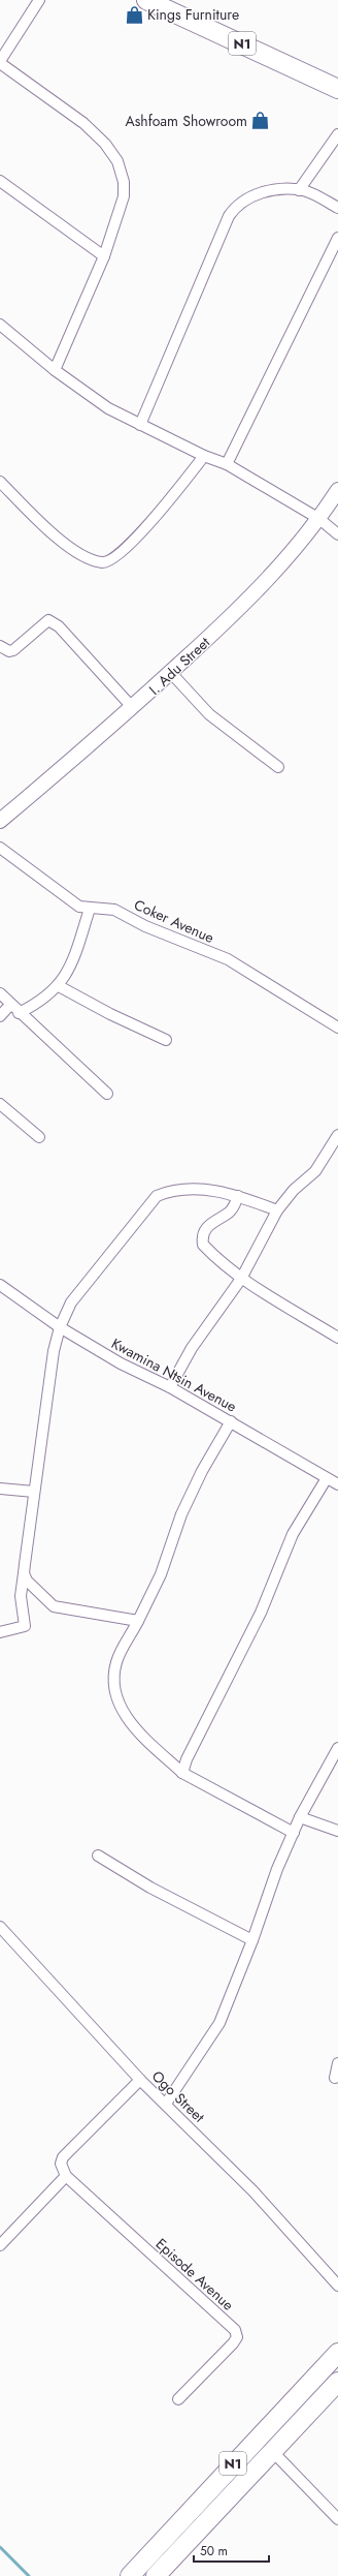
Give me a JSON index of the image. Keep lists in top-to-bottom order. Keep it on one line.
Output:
{"streets":{"highway":["N1"],"street":["I. Adu Street","Coker Avenue","Kwamina Ntsin Avenue","Ogo Street","Episode Avenue"]},"places":{"shop":["Kings Furniture","Ashfoam Showroom"]},"scale_bar":"50 m"}
